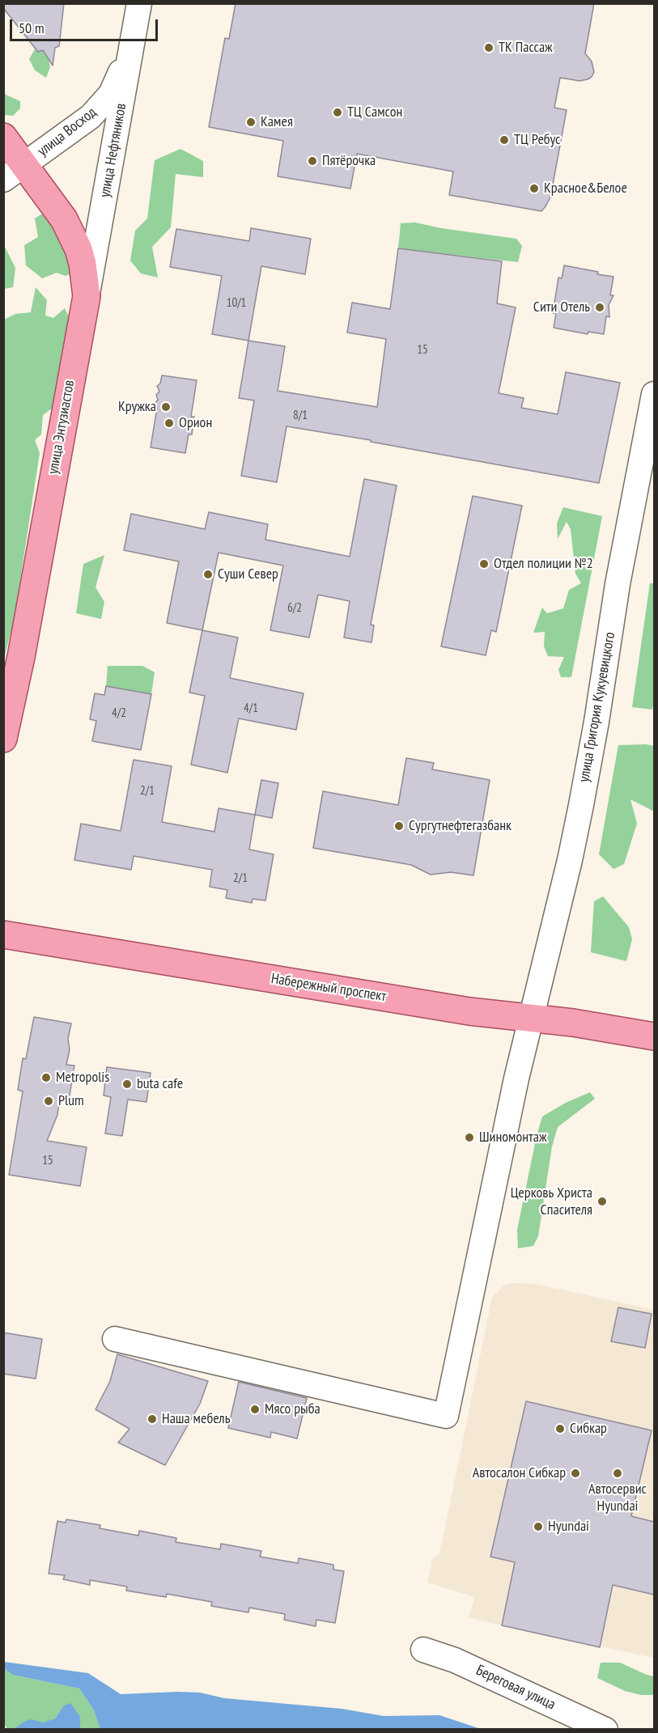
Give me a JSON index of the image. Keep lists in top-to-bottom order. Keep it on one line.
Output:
{"streets":{"main road":["улица Энтузиастов","Набережный проспект"],"street":["улица Восход","улица Нефтяников","улица Григория Кукуевицкого","Береговая улица"]},"crossings":[["улица Восход","улица Нефтяников"],["улица Восход","улица Энтузиастов"],["улица Нефтяников","улица Энтузиастов"],["улица Григория Кукуевицкого","Набережный проспект"]],"places":["ТК Пассаж","ТЦ Самсон","Камея","ТЦ Ребус","Пятёрочка","Красное&Белое","Сити Отель","Кружка","Орион","Отдел полиции №2","Суши Север","Сургутнефтегазбанк","Metropolis","buta cafe","Plum","Шиномонтаж","Церковь Христа Спасителя","Мясо рыба","Наша мебель","Сибкар","Автосалон Сибкар","Автосервис Hyundai","Hyundai"],"house_numbers":["10/1","15","8/1","6/2","4/1","4/2","2/1","2/1","15"],"scale_bar":"50 m"}
